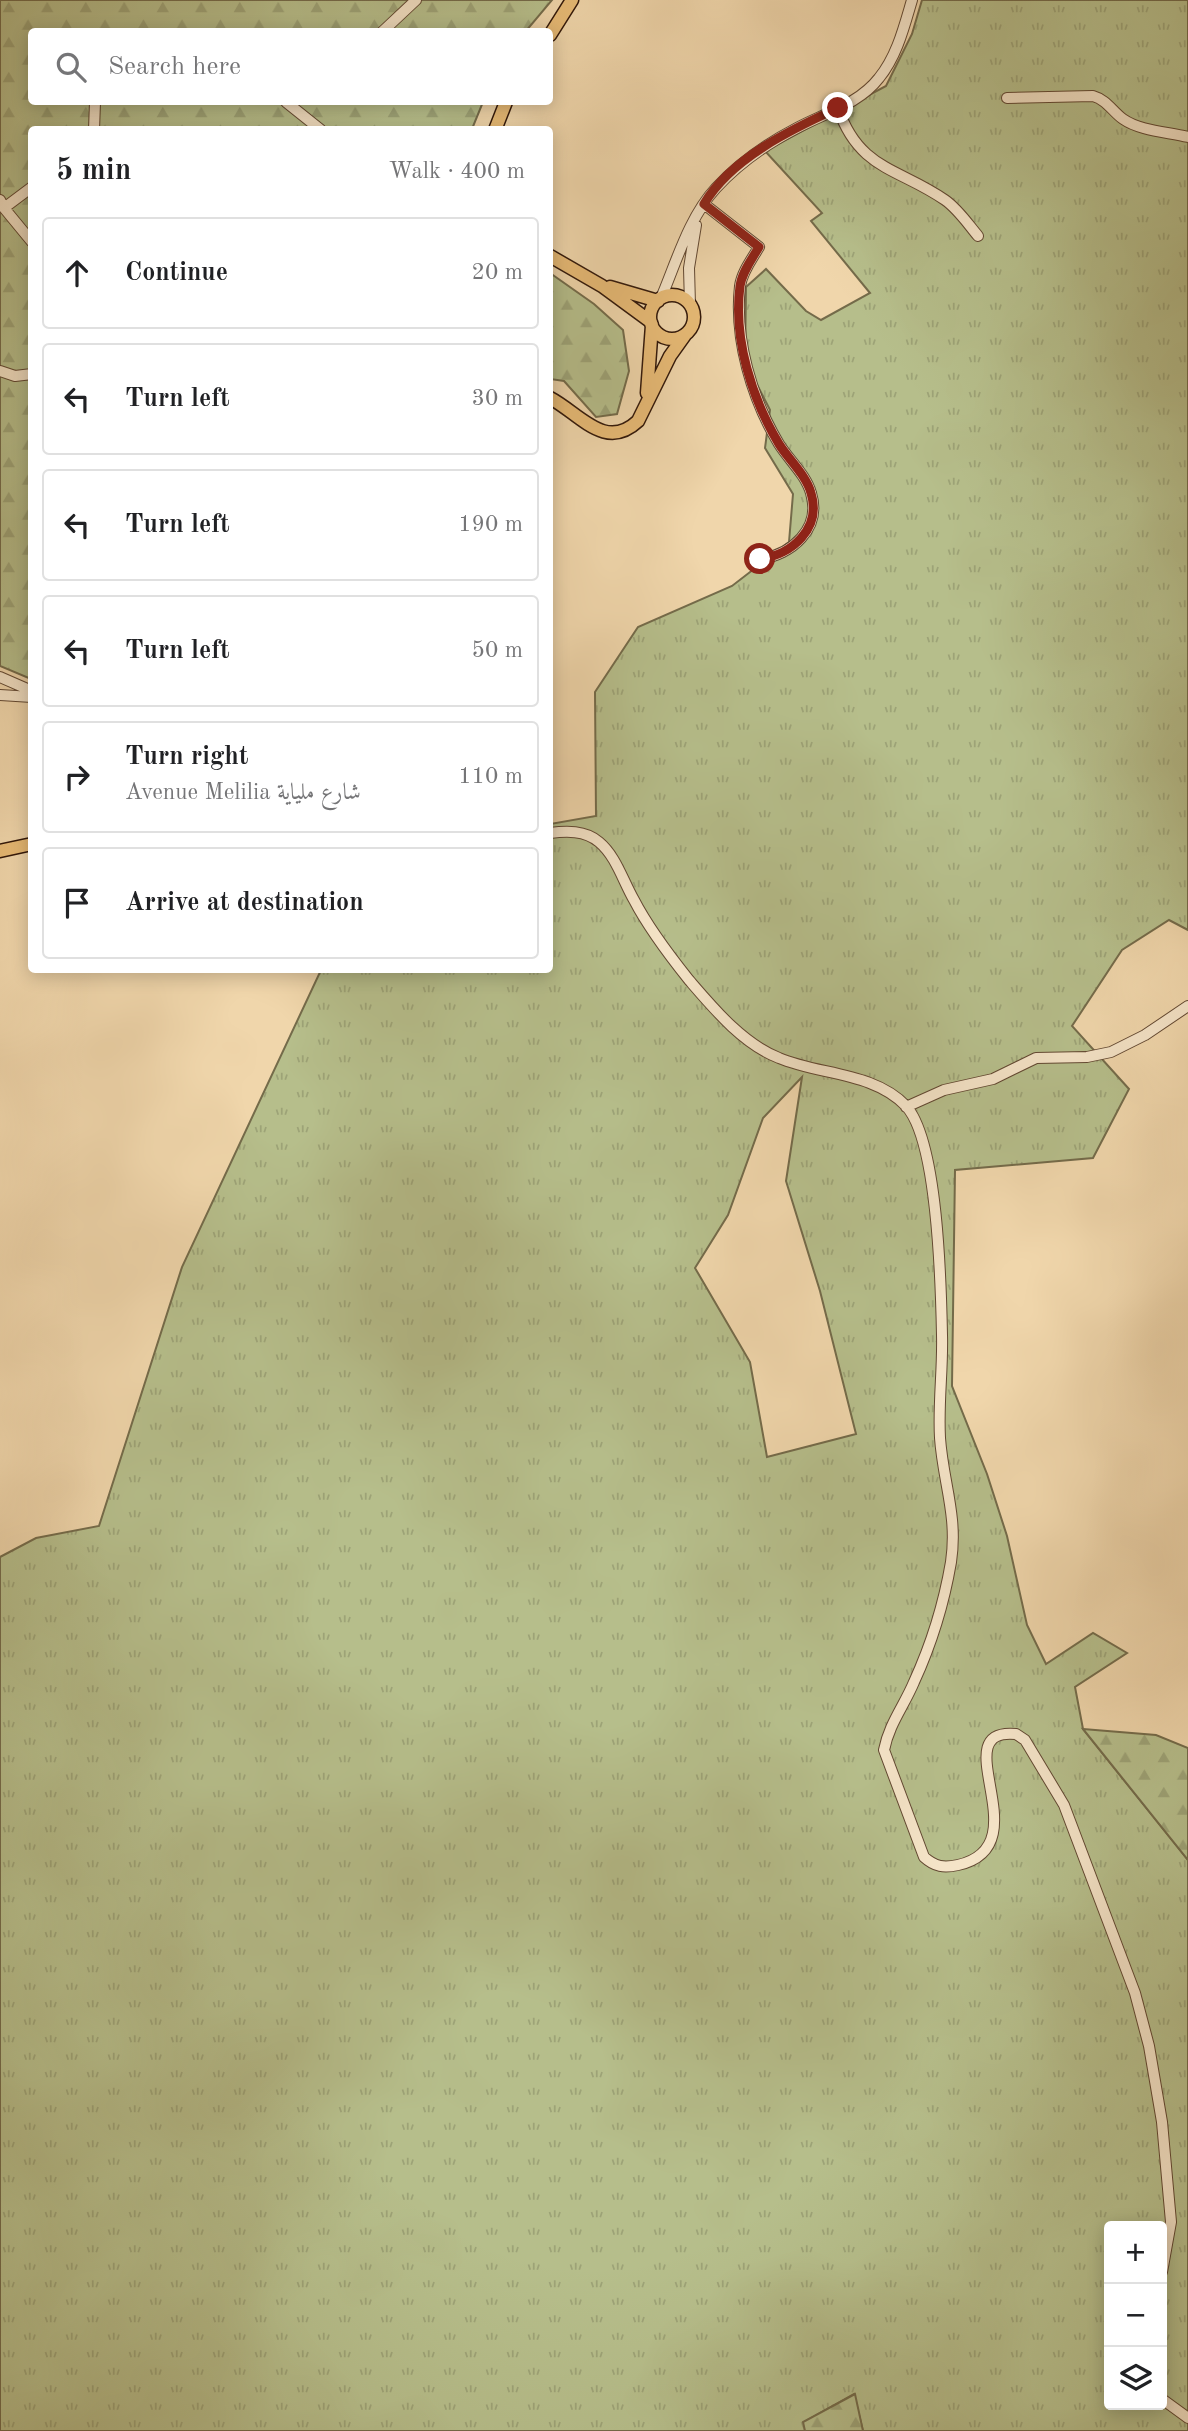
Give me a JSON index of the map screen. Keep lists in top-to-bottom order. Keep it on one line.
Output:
{"page":{"search":"Search here","heading":["5 min","Walk · 400 m"],"list":[["Continue","20 m"],["Turn left","30 m"],["Turn left","190 m"],["Turn left","50 m"],["Turn right","Avenue Melilia شارع ملياية","110 m"],"Arrive at destination"],"map_buttons":["+","−"]}}
